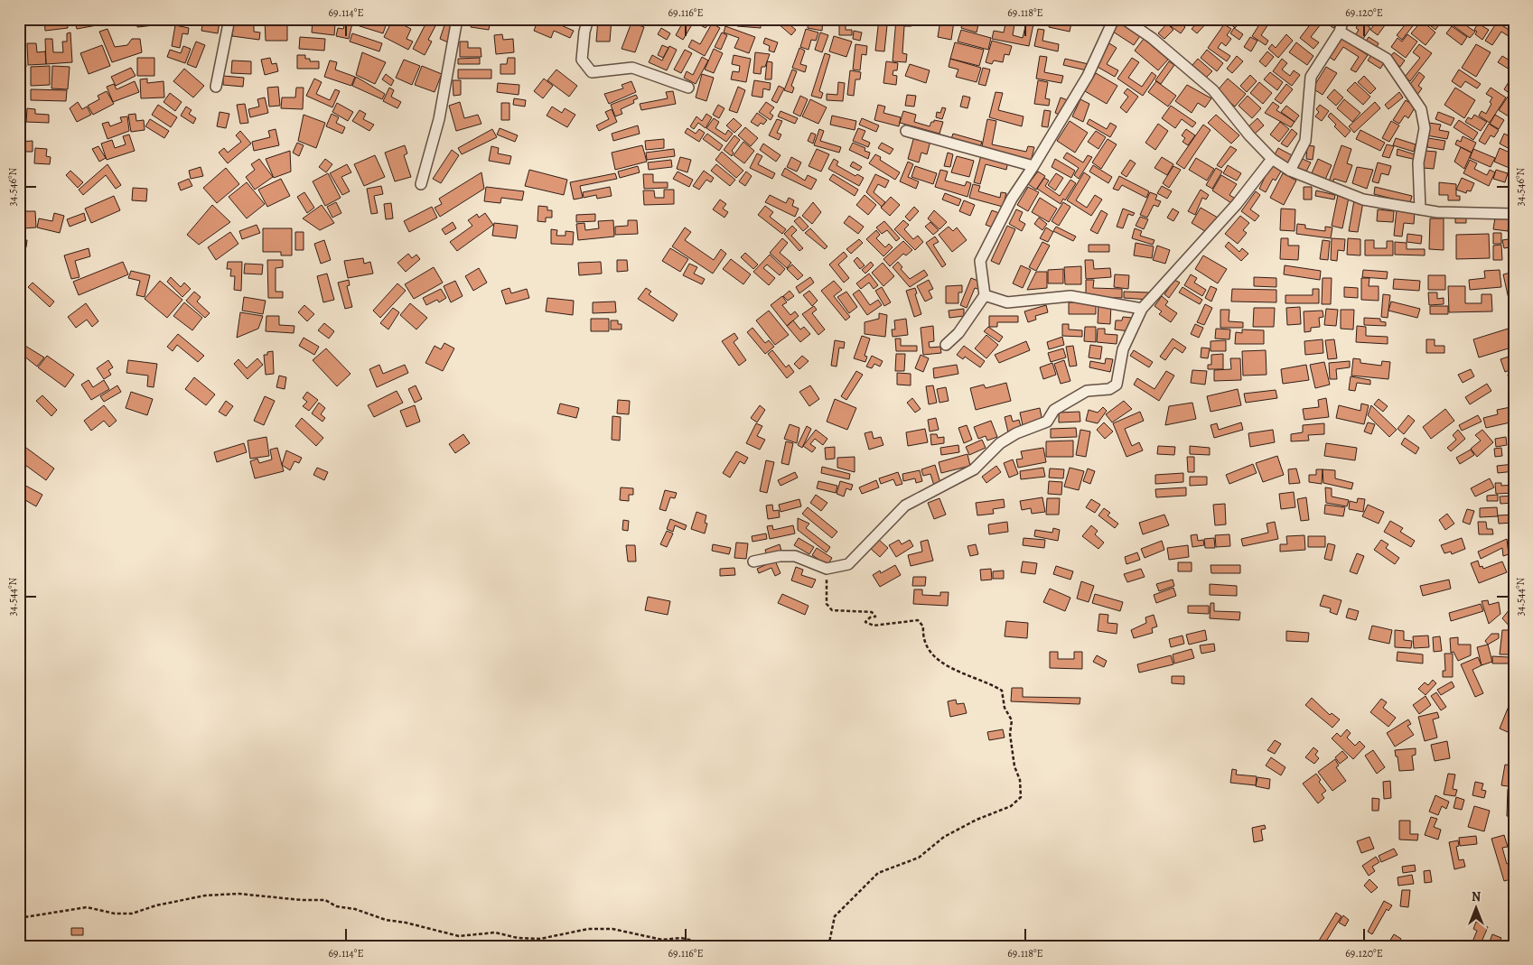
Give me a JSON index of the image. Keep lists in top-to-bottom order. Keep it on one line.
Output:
{"north":"top","coordinates":["69.114°E","69.116°E","69.118°E","69.120°E","34.546°N","34.544°N"]}
